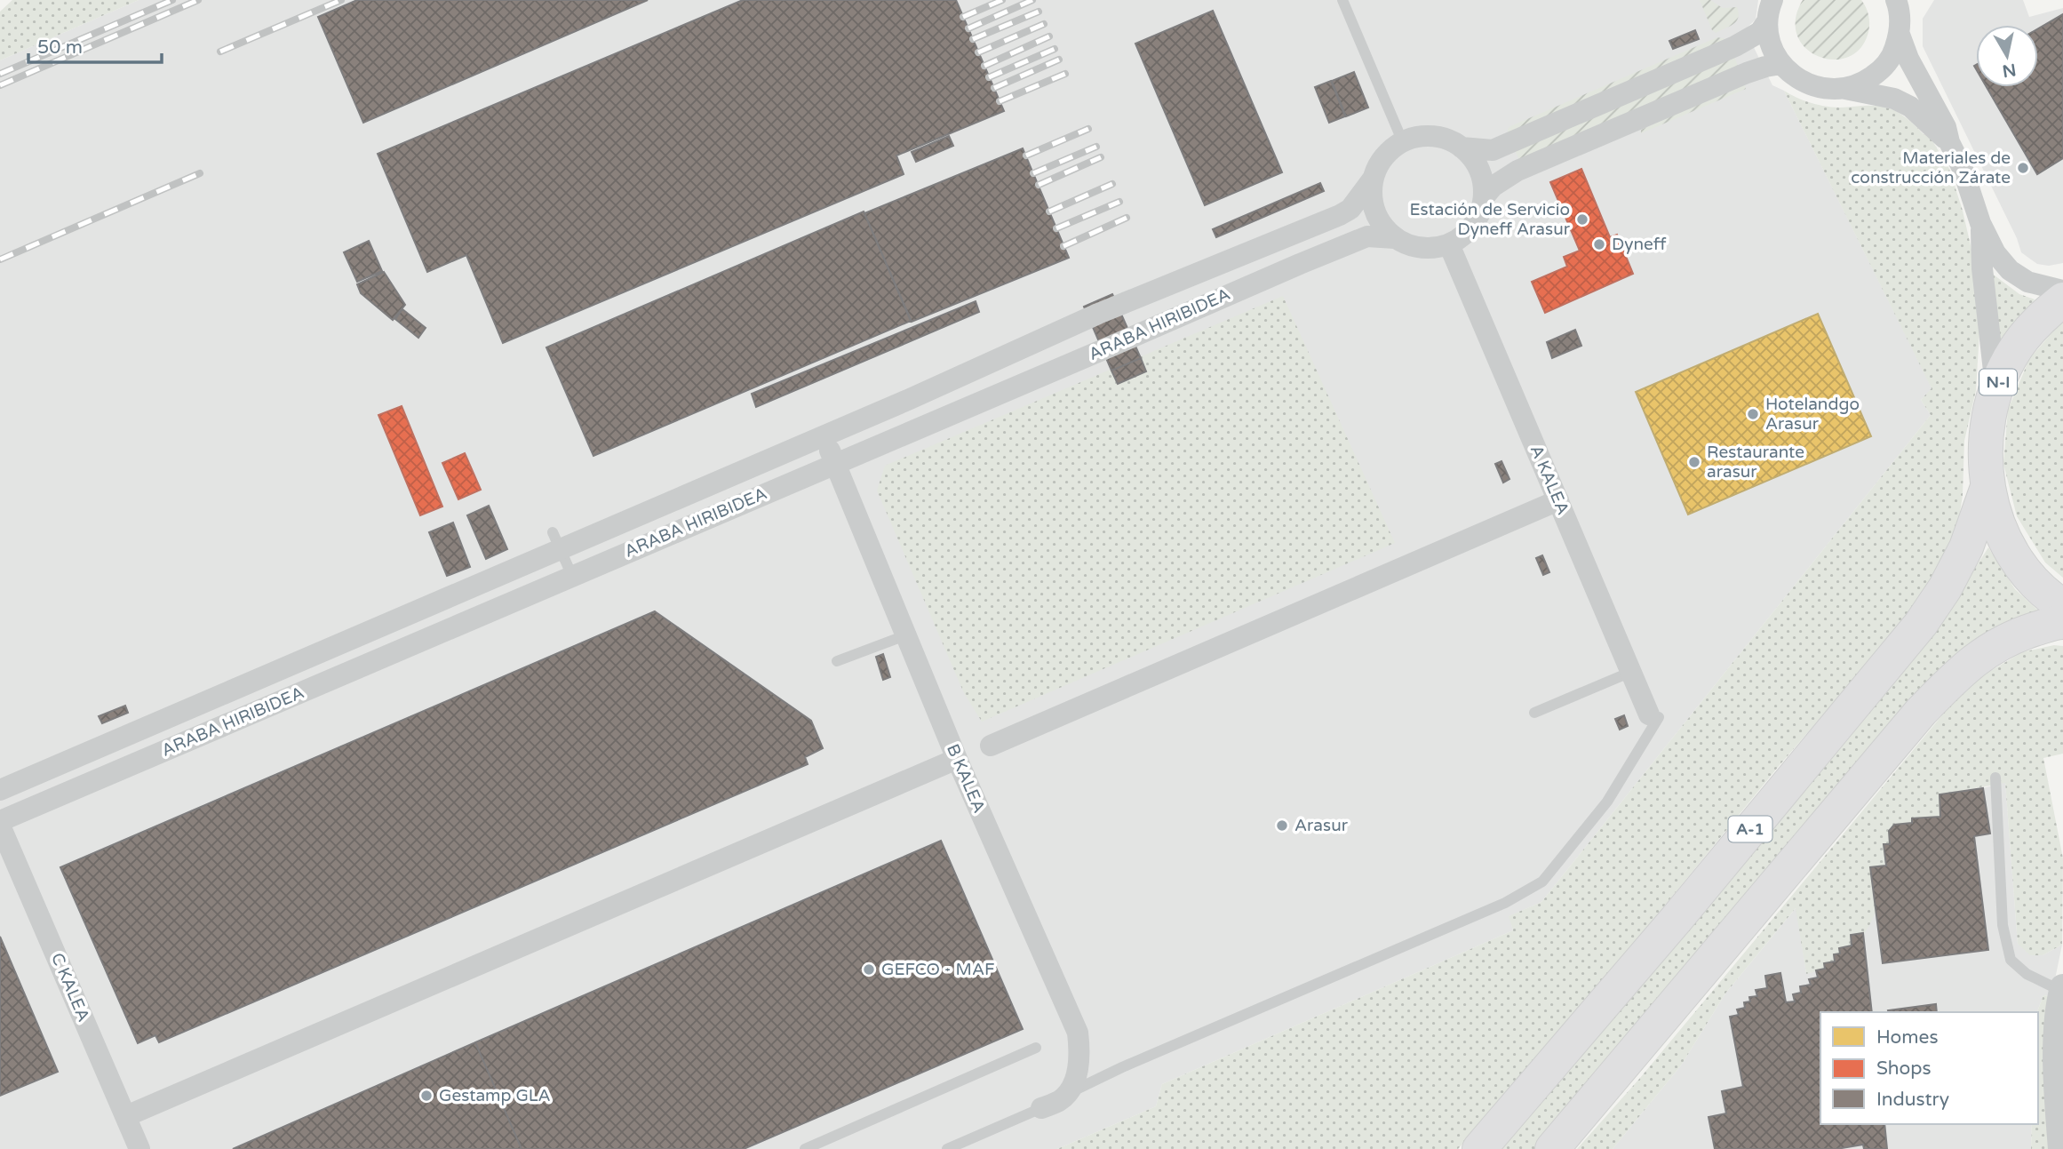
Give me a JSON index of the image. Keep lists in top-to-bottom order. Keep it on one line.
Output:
{"streets":{"highway":["N-I","A-1"],"street":["ARABA HIRIBIDEA","A KALEA","B KALEA","C KALEA"]},"crossings":[["ARABA HIRIBIDEA","A KALEA"],["ARABA HIRIBIDEA","B KALEA"],["ARABA HIRIBIDEA","C KALEA"],["N-I","A-1"]],"places":["Materiales de construcción Zárate","Estación de Servicio Dyneff Arasur","Dyneff","Hotelandgo Arasur","Restaurante arasur","Arasur","GEFCO - MAF","Gestamp GLA"],"legend":["Homes","Shops","Industry"],"scale_bar":"50 m","north":"bottom"}
